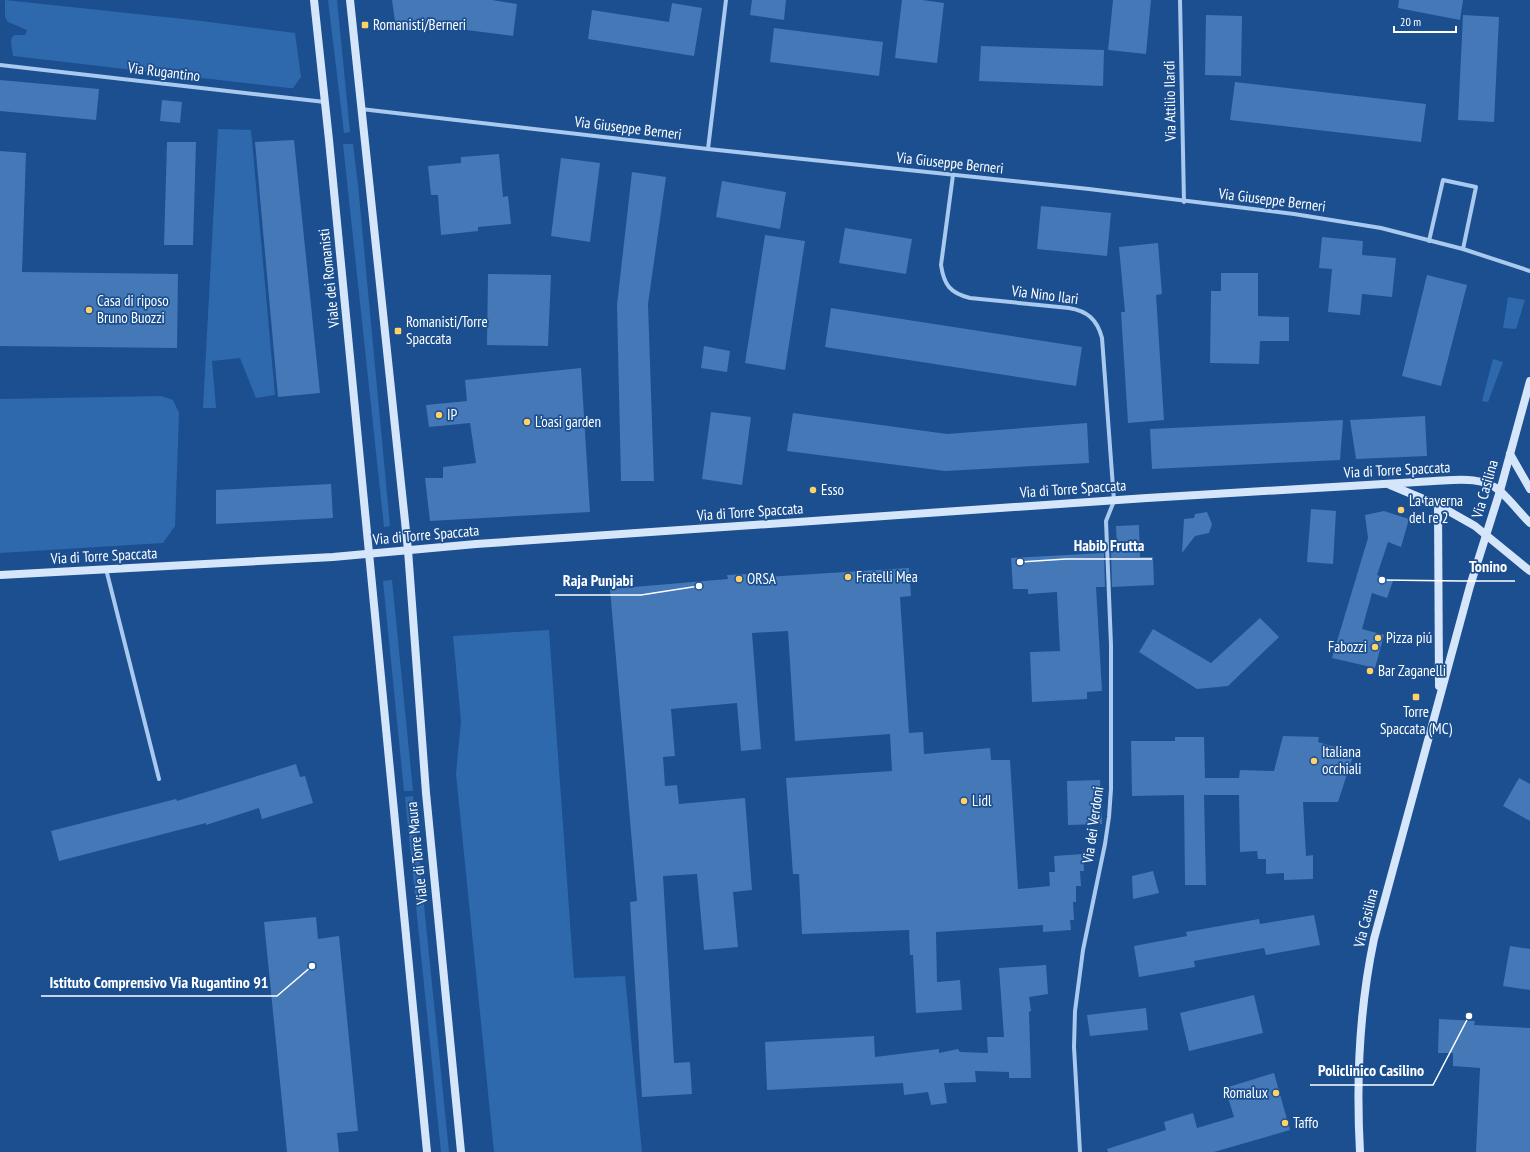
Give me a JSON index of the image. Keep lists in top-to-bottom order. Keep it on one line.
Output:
{"streets":{"street":["Via Rugantino","Via Attilio Ilardi","Via Giuseppe Berneri","Viale dei Romanisti","Via Nino Ilari","Via di Torre Spaccata","Via Casilina","Via dei Verdoni","Viale di Torre Maura"]},"crossings":[["Via Rugantino","Viale dei Romanisti"],["Via Attilio Ilardi","Via Giuseppe Berneri"],["Via Giuseppe Berneri","Via Nino Ilari"],["Viale dei Romanisti","Via di Torre Spaccata"],["Viale dei Romanisti","Viale di Torre Maura"],["Via Nino Ilari","Via di Torre Spaccata"],["Via Nino Ilari","Via dei Verdoni"],["Via di Torre Spaccata","Via Casilina"],["Via di Torre Spaccata","Via dei Verdoni"],["Via di Torre Spaccata","Viale di Torre Maura"]],"places":{"transit":["Romanisti/Berneri","Romanisti/Torre Spaccata","Torre Spaccata (MC)"],"other":["Casa di riposo Bruno Buozzi","IP","L'oasi garden","Esso","La taverna del re 2","Habib Frutta","Fratelli Mea","ORSA","Tonino","Raja Punjabi","Pizza piú","Fabozzi","Bar Zaganelli","Italiana occhiali","Lidl","Istituto Comprensivo Via Rugantino 91","Policlinico Casilino","Romalux","Taffo"]},"scale_bar":"20 m"}
